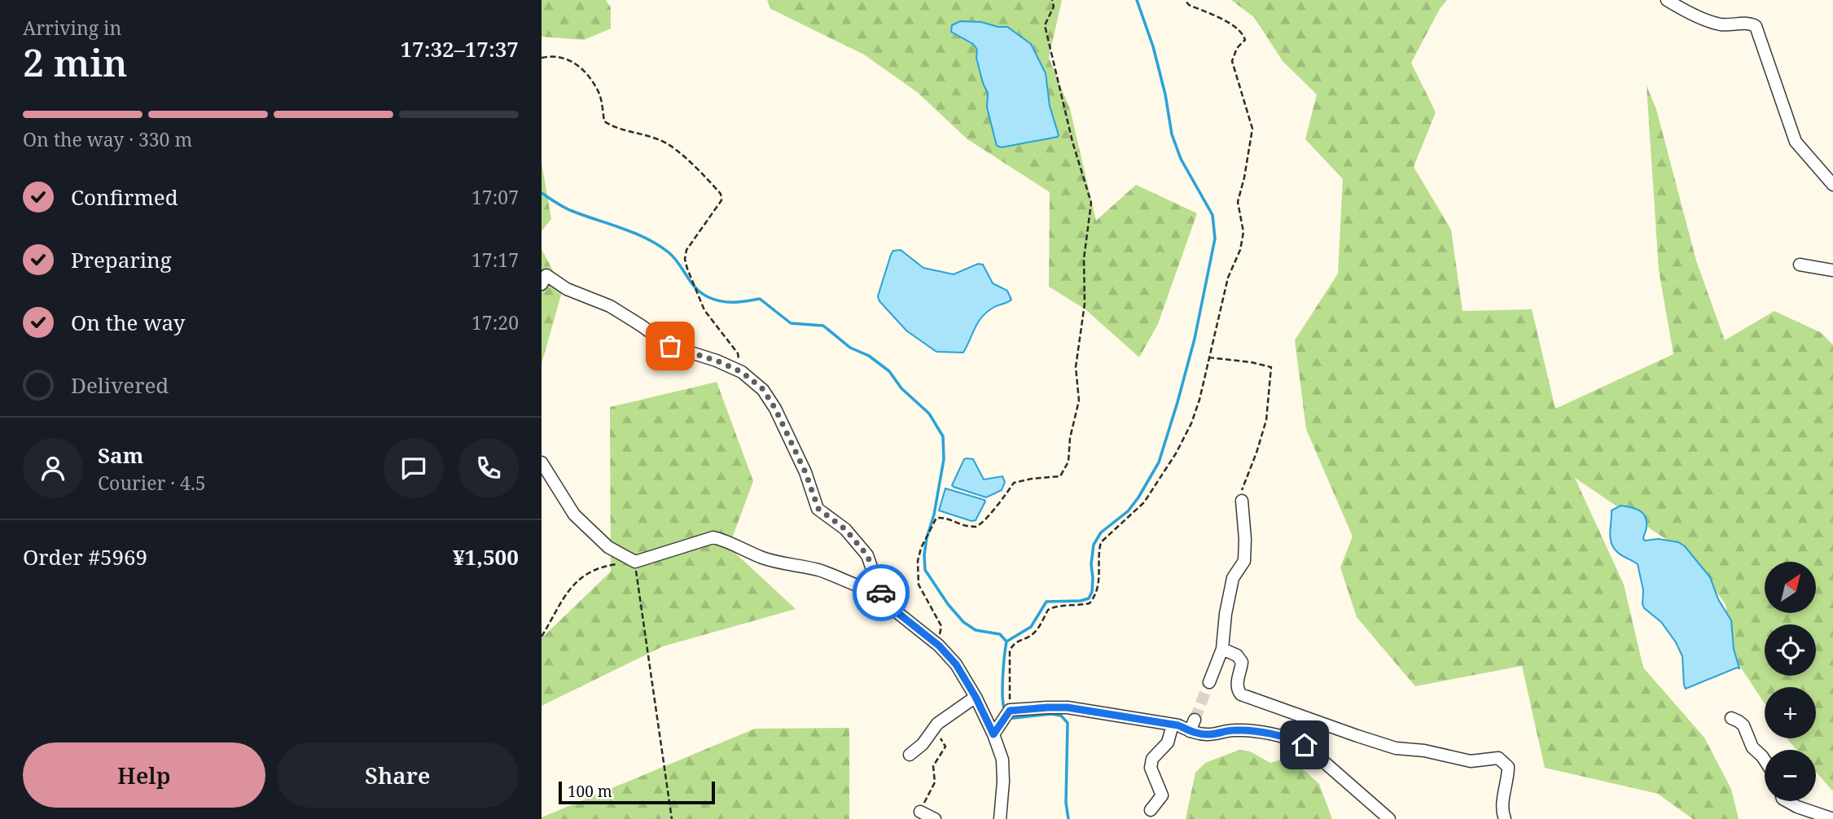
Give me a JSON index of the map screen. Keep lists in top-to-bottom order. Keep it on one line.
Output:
{"scale_bar":"100 m","north":"top right","page":{"heading":["2 min","Arriving in","17:32–17:37"],"panel":["Sam","Courier · 4.5","Order #5969","¥1,500"],"bar":"On the way · 330 m","list":[["Confirmed","17:07"],["Preparing","17:17"],["On the way","17:20"],"Delivered"],"map_buttons":["+","−"],"buttons":["Help","Share"],"scale":"100 m"}}
